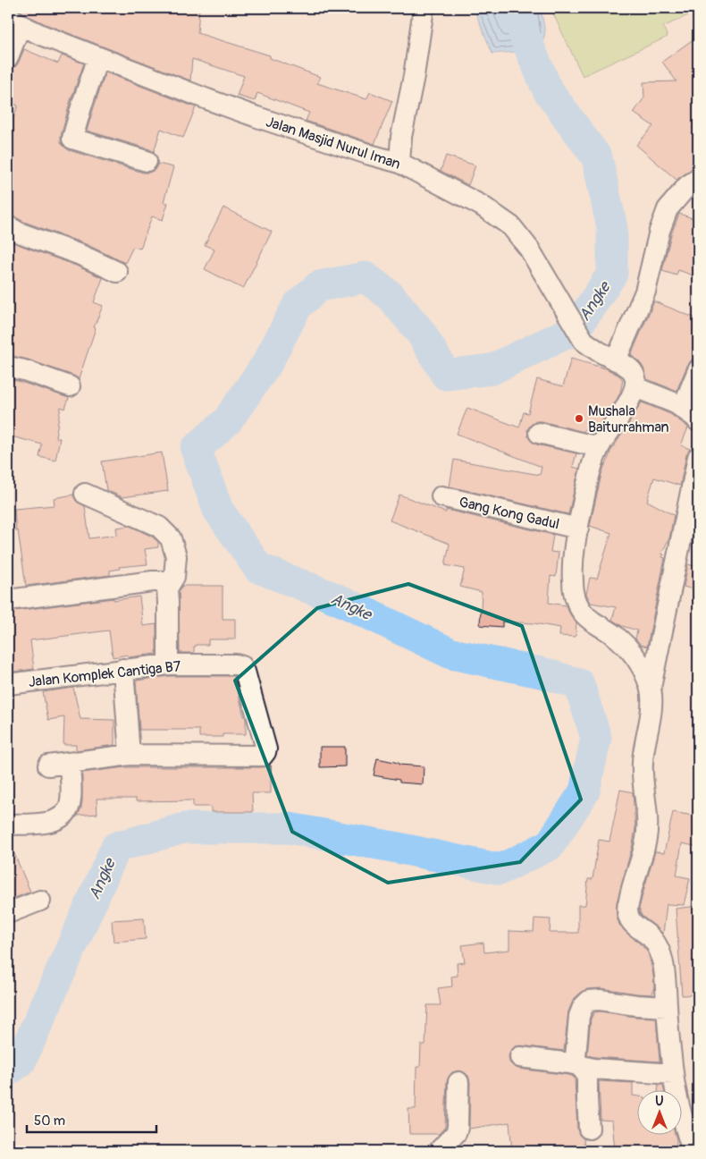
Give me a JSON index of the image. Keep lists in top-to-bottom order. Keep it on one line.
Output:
{"streets":{"street":["Jalan Masjid Nurul Iman","Gang Kong Gadul","Jalan Komplek Cantiga B7"]},"water":["Angke"],"places":["Mushala Baiturrahman"],"scale_bar":"50 m","north":"top"}
